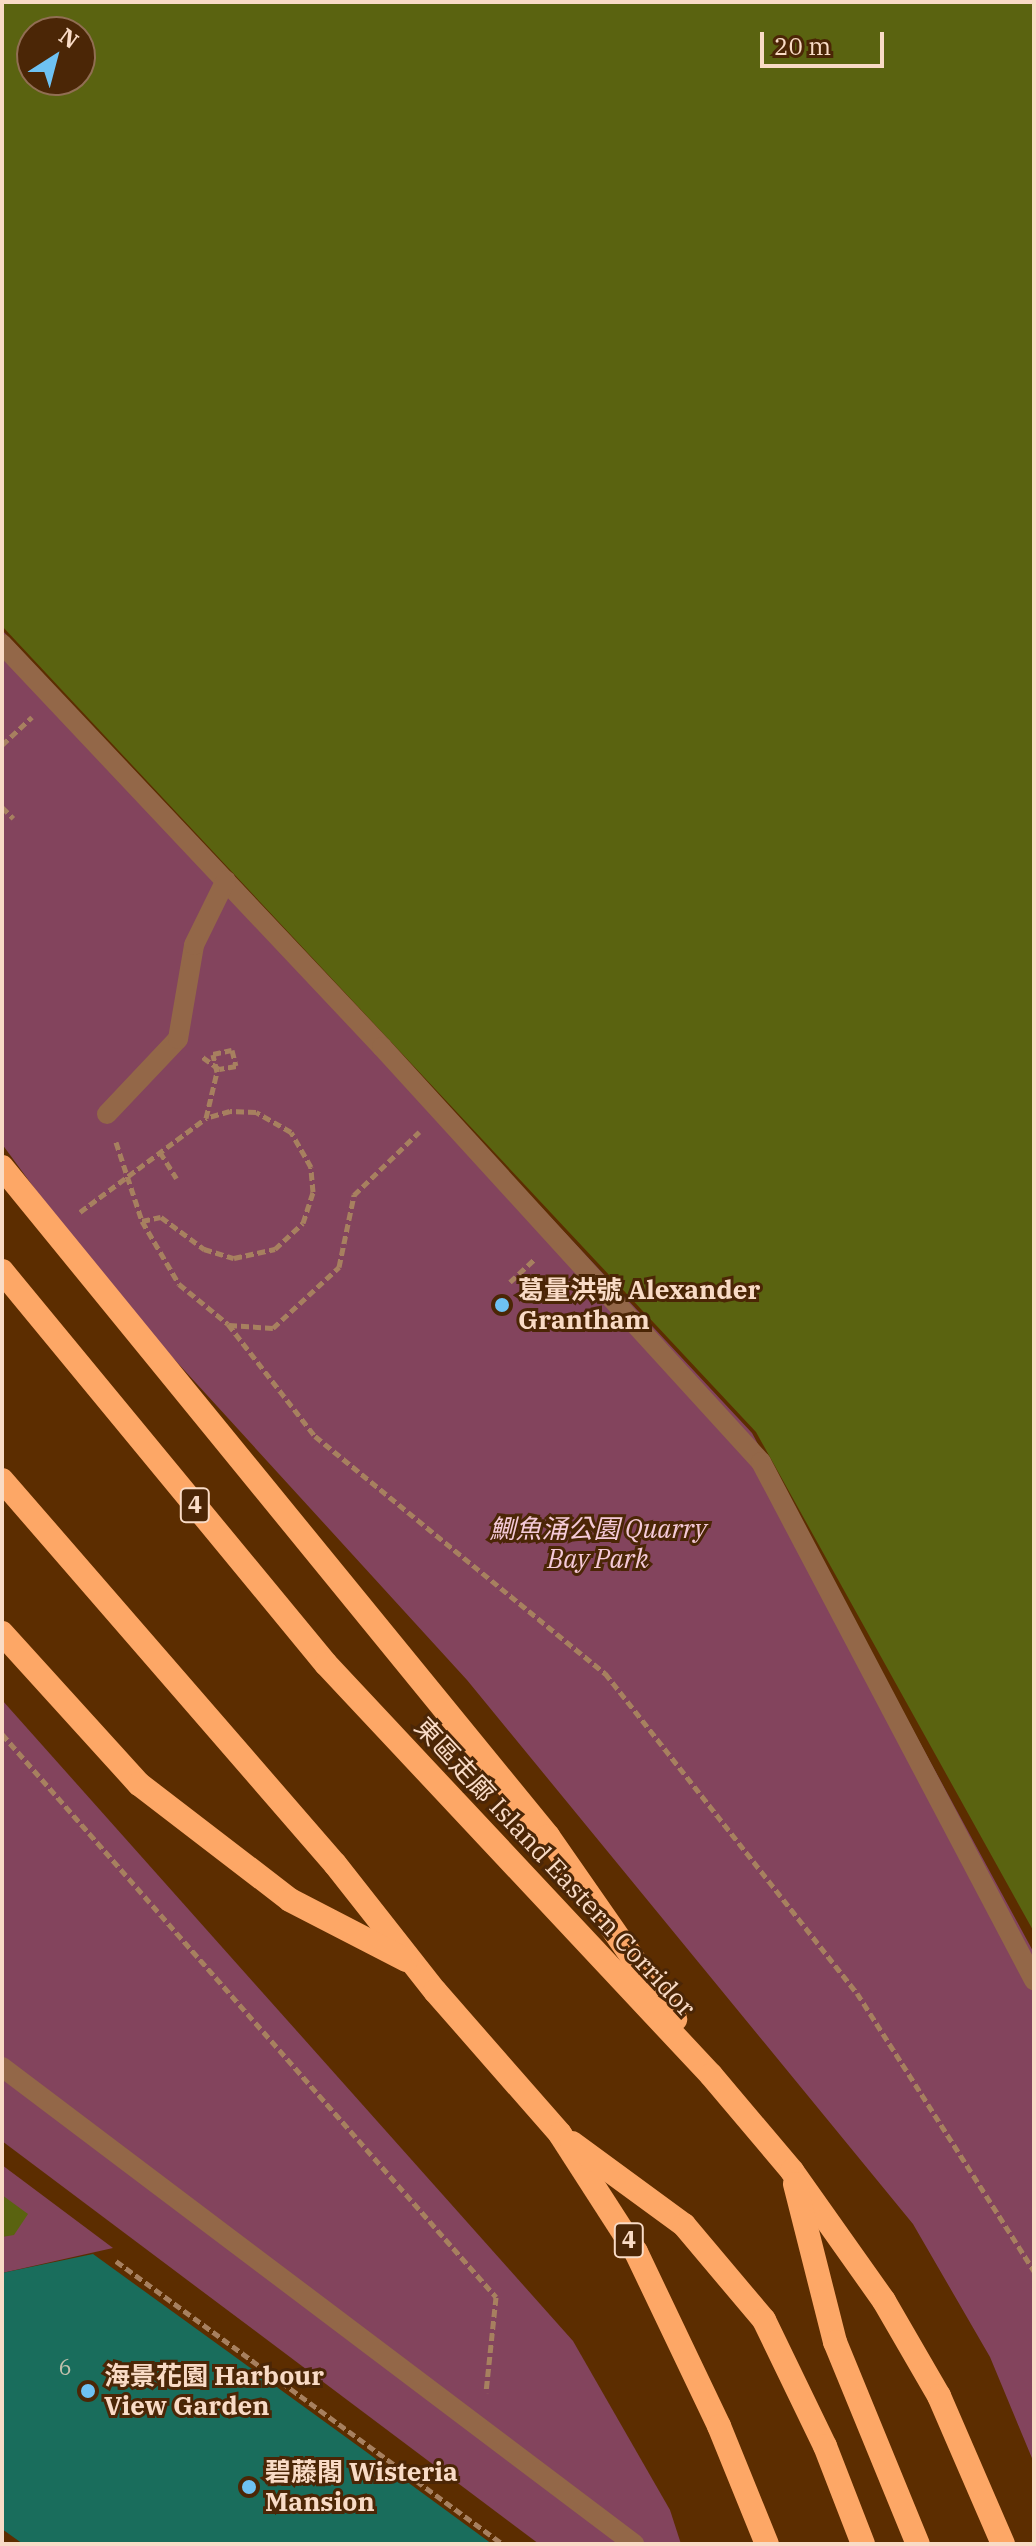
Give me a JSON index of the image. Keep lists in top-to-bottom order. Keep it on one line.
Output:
{"streets":{"highway":["4","東區走廊 Island Eastern Corridor"]},"parks":["鰂魚涌公園 Quarry Bay Park"],"places":["葛量洪號 Alexander Grantham","海景花園 Harbour View Garden","碧藤閣 Wisteria Mansion"],"house_numbers":["6"],"scale_bar":"20 m","north":"top right"}
